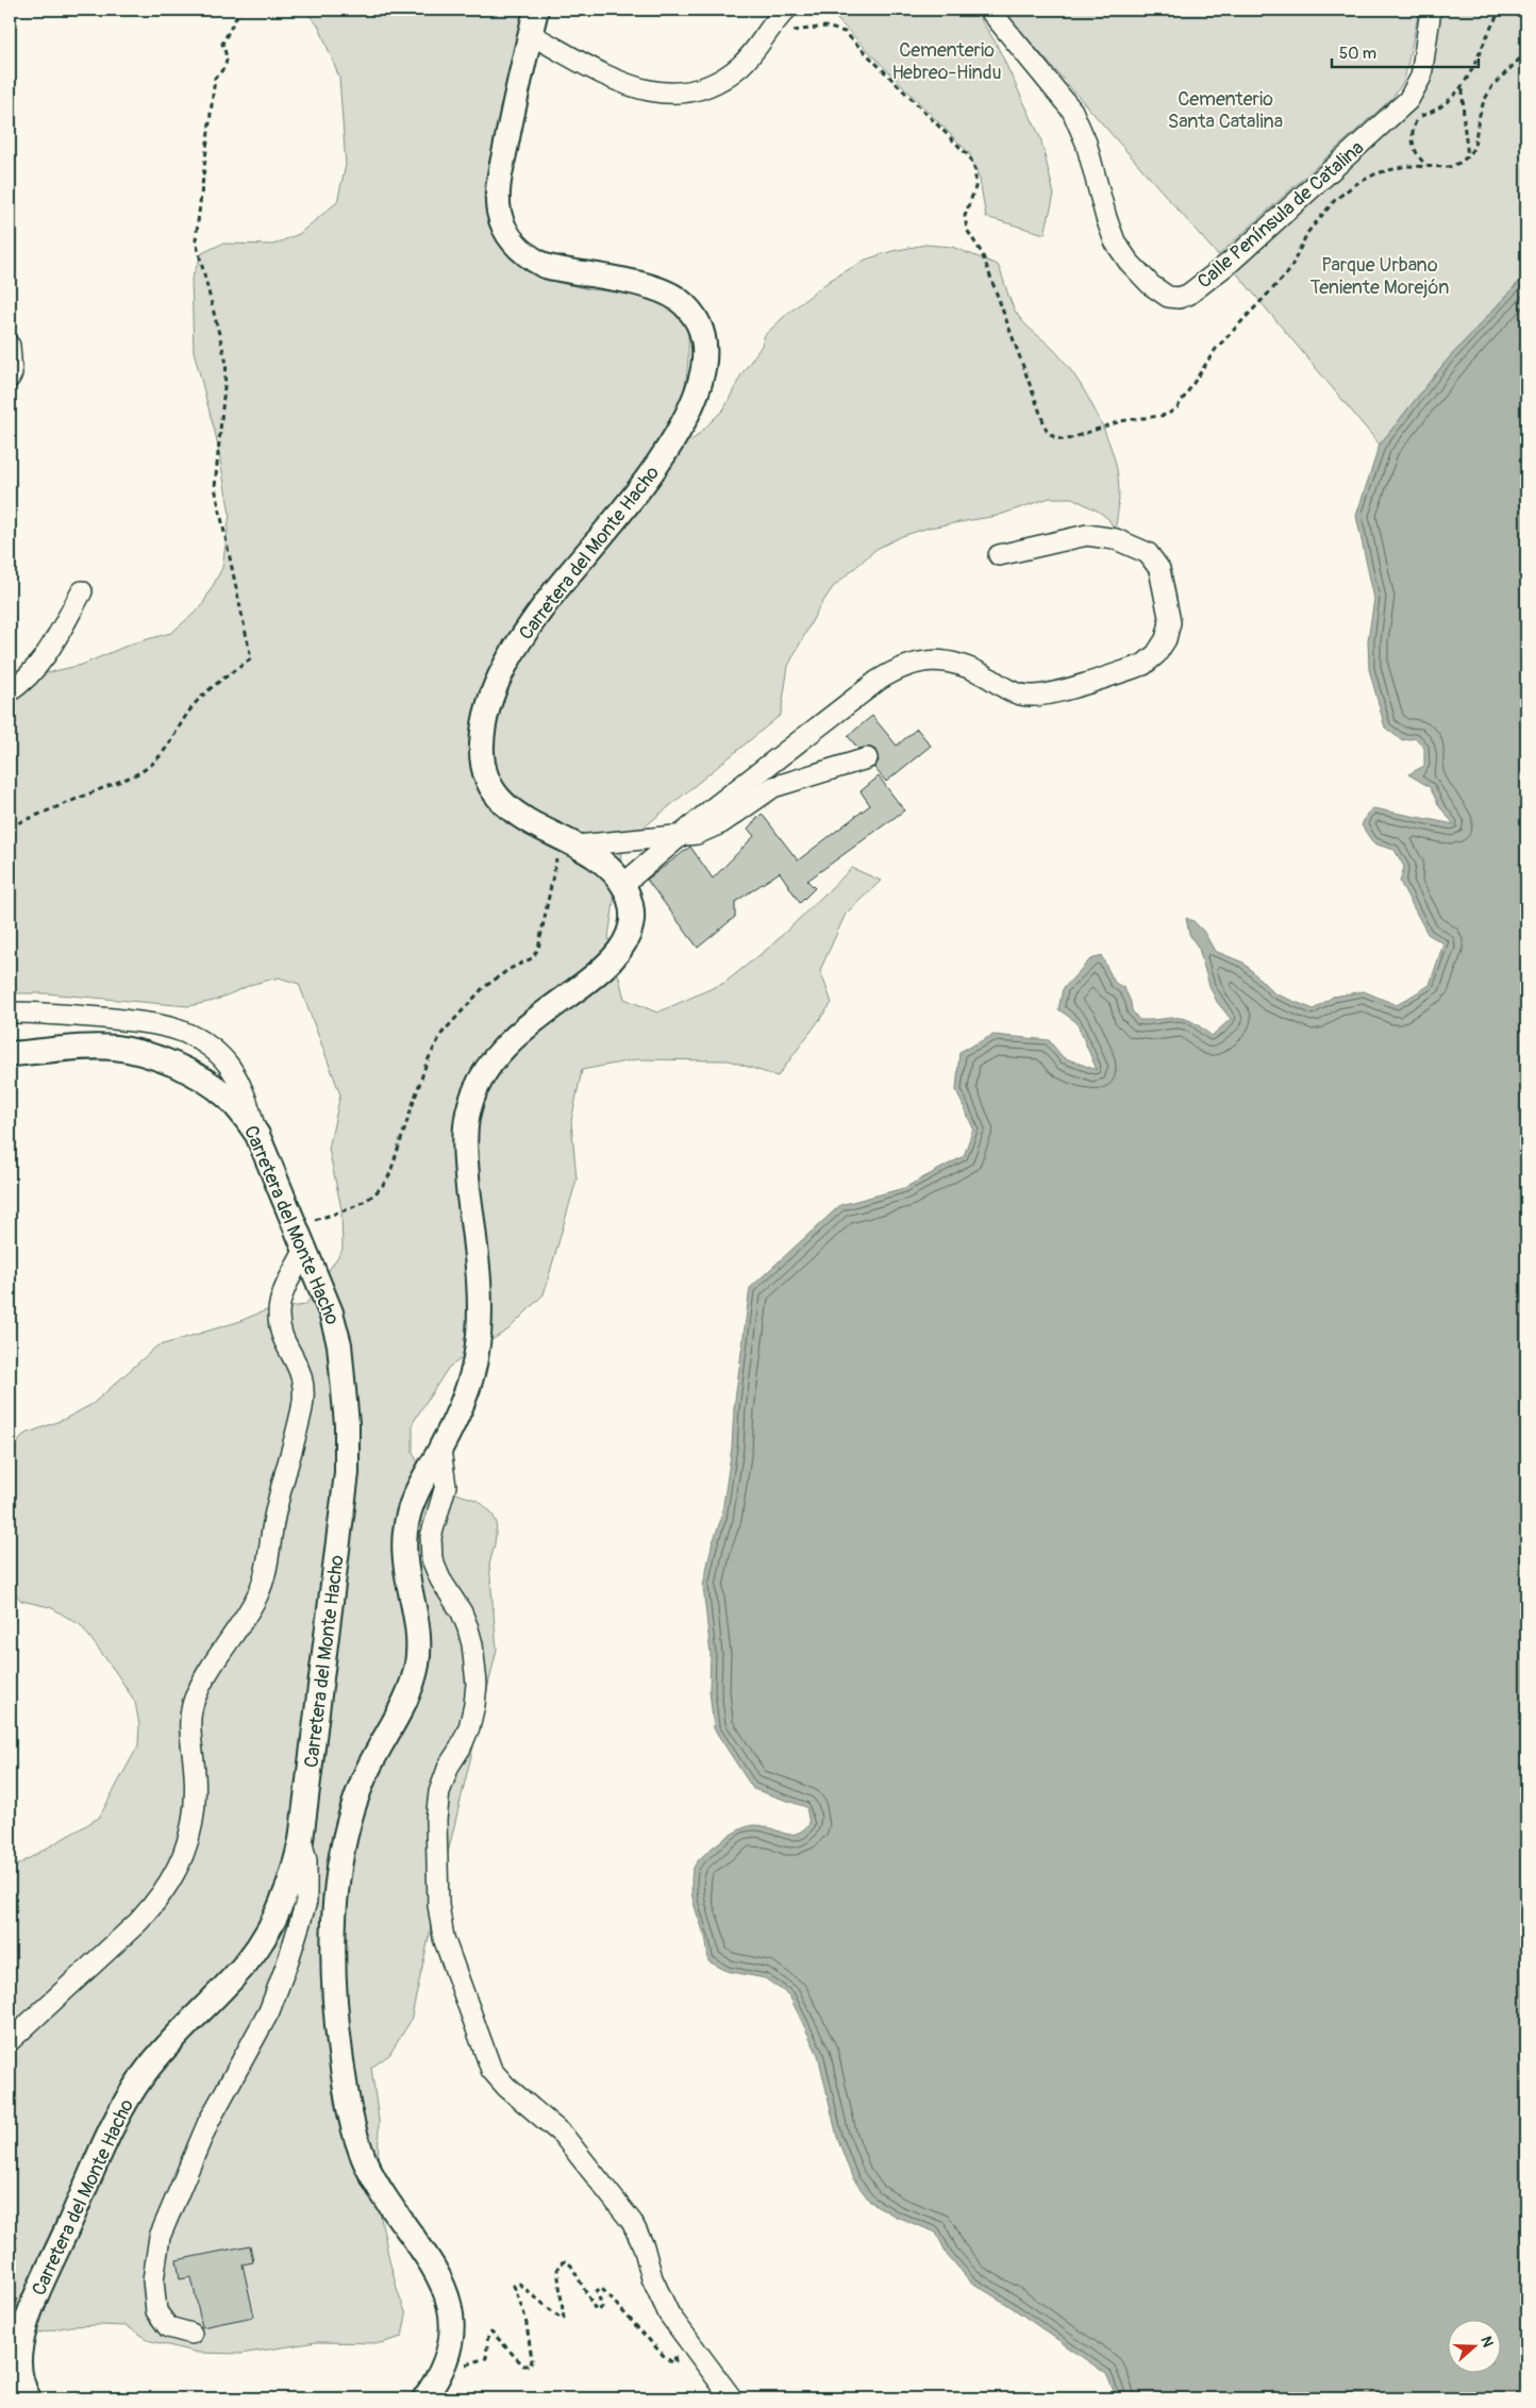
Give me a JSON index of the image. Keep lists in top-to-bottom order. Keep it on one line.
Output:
{"streets":{"main road":["Carretera del Monte Hacho"],"street":["Calle Península de Catalina"]},"parks":["Cementerio Hebreo-Hindu","Cementerio Santa Catalina","Parque Urbano Teniente Morejón"],"scale_bar":"50 m","north":"right"}
